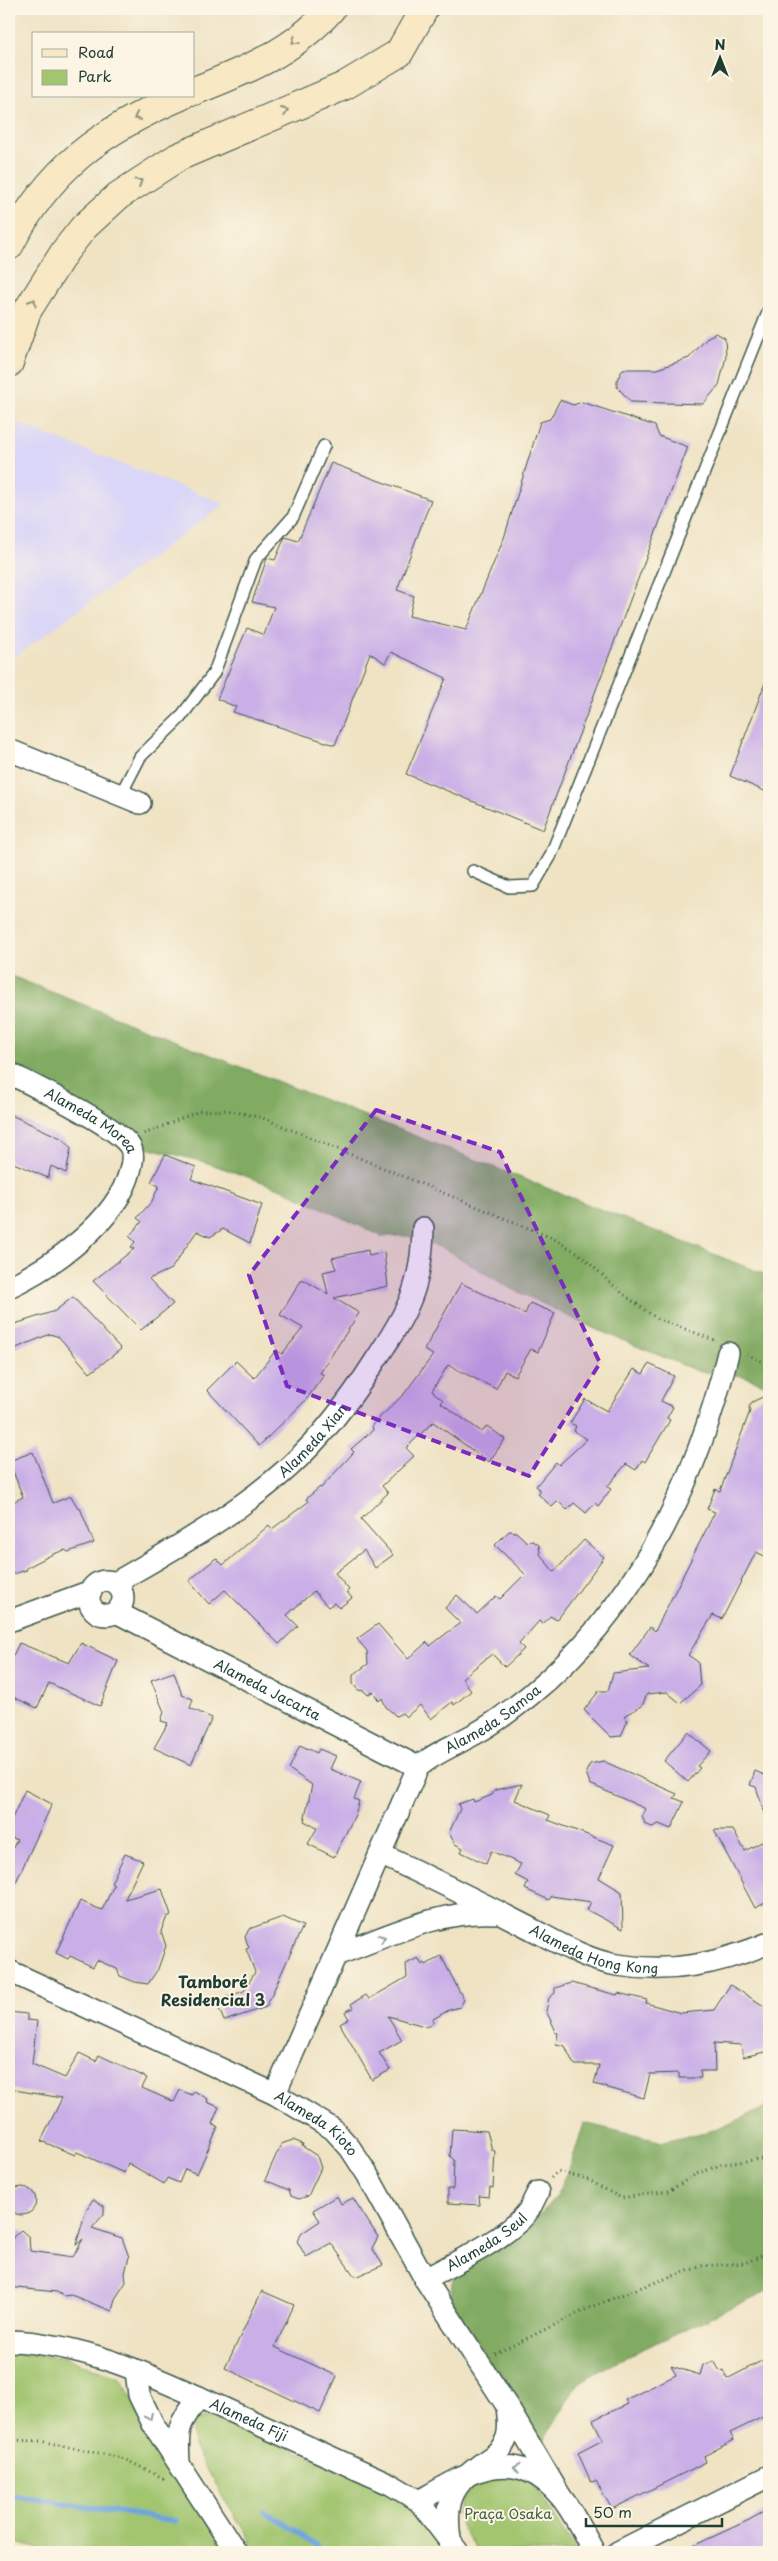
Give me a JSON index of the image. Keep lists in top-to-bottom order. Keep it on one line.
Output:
{"streets":{"street":["Alameda Morea","Alameda Xian","Alameda Jacarta","Alameda Samoa","Alameda Hong Kong","Alameda Kioto","Alameda Seul","Alameda Fiji"]},"crossings":[["Alameda Xian","Alameda Jacarta"],["Alameda Jacarta","Alameda Samoa"],["Alameda Kioto","Alameda Seul"]],"districts":["Tamboré Residencial 3"],"parks":["Praça Osaka"],"legend":["Road","Park"],"scale_bar":"50 m","north":"top"}
